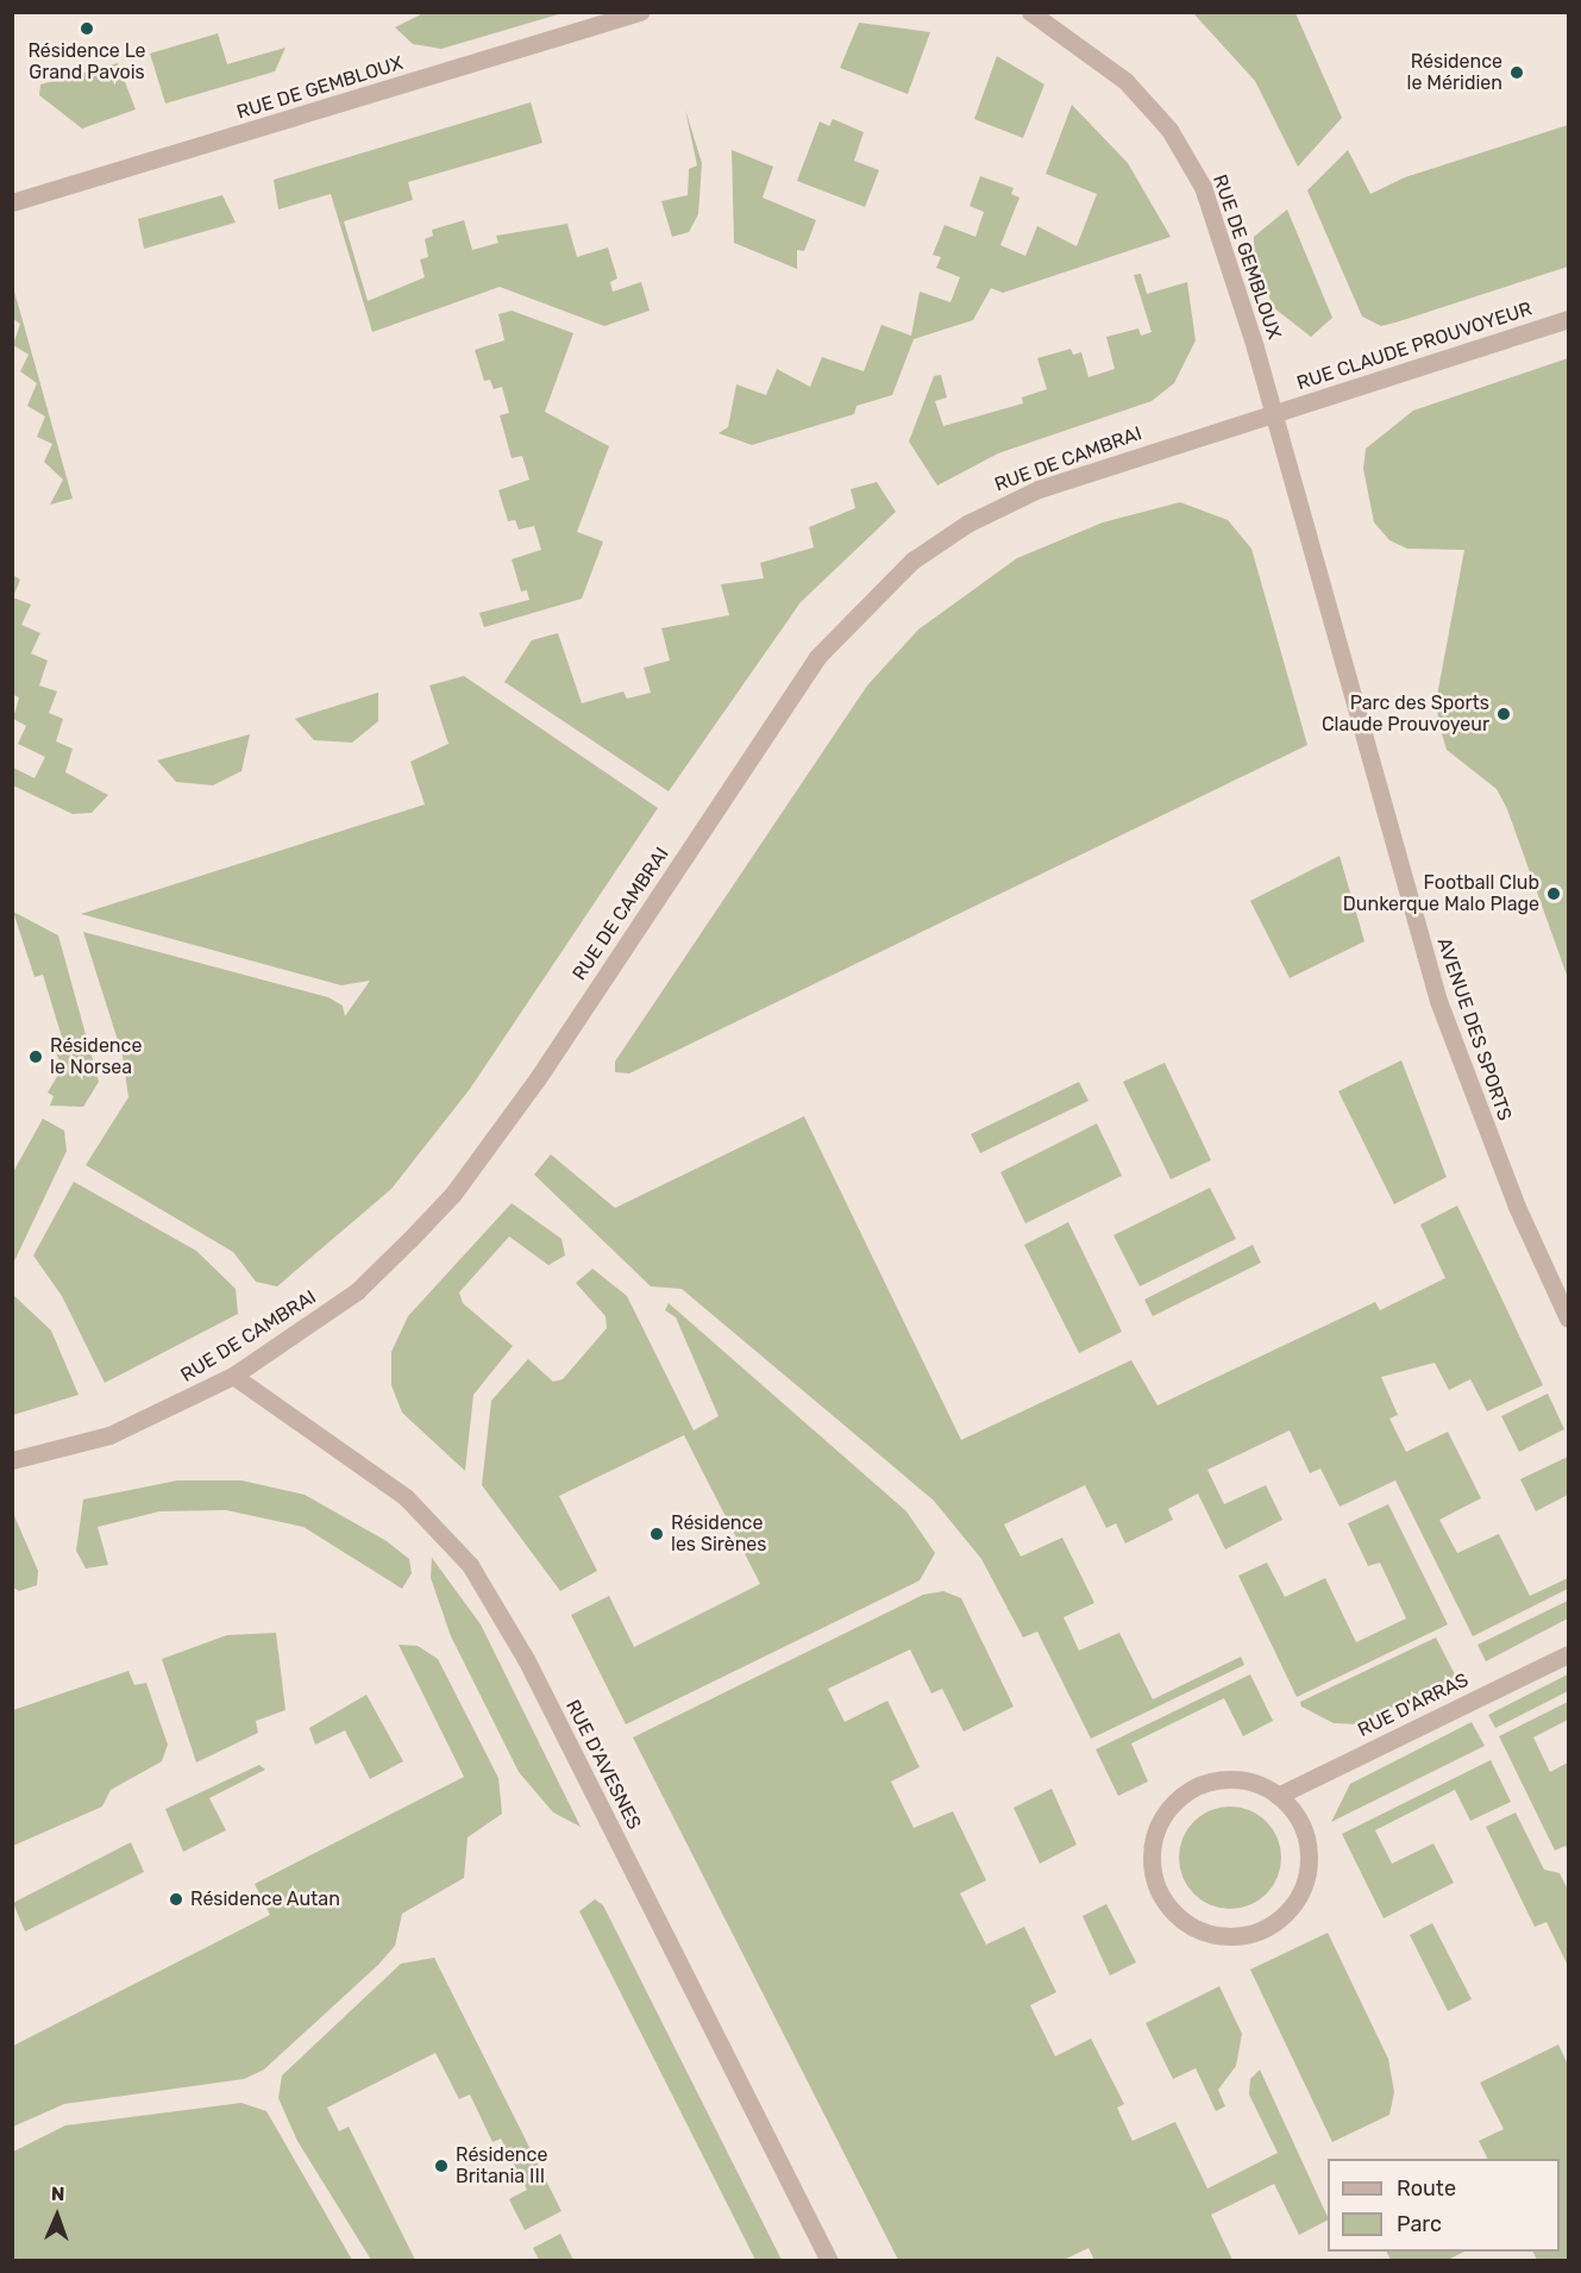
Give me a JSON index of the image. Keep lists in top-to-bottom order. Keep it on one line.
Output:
{"streets":{"street":["RUE DE GEMBLOUX","RUE CLAUDE PROUVOYEUR","RUE DE CAMBRAI","AVENUE DES SPORTS","RUE D'ARRAS","RUE D'AVESNES"]},"crossings":[["RUE DE GEMBLOUX","RUE CLAUDE PROUVOYEUR"],["RUE DE GEMBLOUX","RUE DE CAMBRAI"],["RUE DE GEMBLOUX","AVENUE DES SPORTS"],["RUE CLAUDE PROUVOYEUR","RUE DE CAMBRAI"],["RUE CLAUDE PROUVOYEUR","AVENUE DES SPORTS"],["RUE DE CAMBRAI","AVENUE DES SPORTS"],["RUE DE CAMBRAI","RUE D'AVESNES"]],"places":["Résidence Le Grand Pavois","Résidence le Méridien","Parc des Sports Claude Prouvoyeur","Football Club Dunkerque Malo Plage","Résidence le Norsea","Résidence les Sirènes","Résidence Autan","Résidence Britania III"],"legend":["Route","Parc"],"north":"top"}
